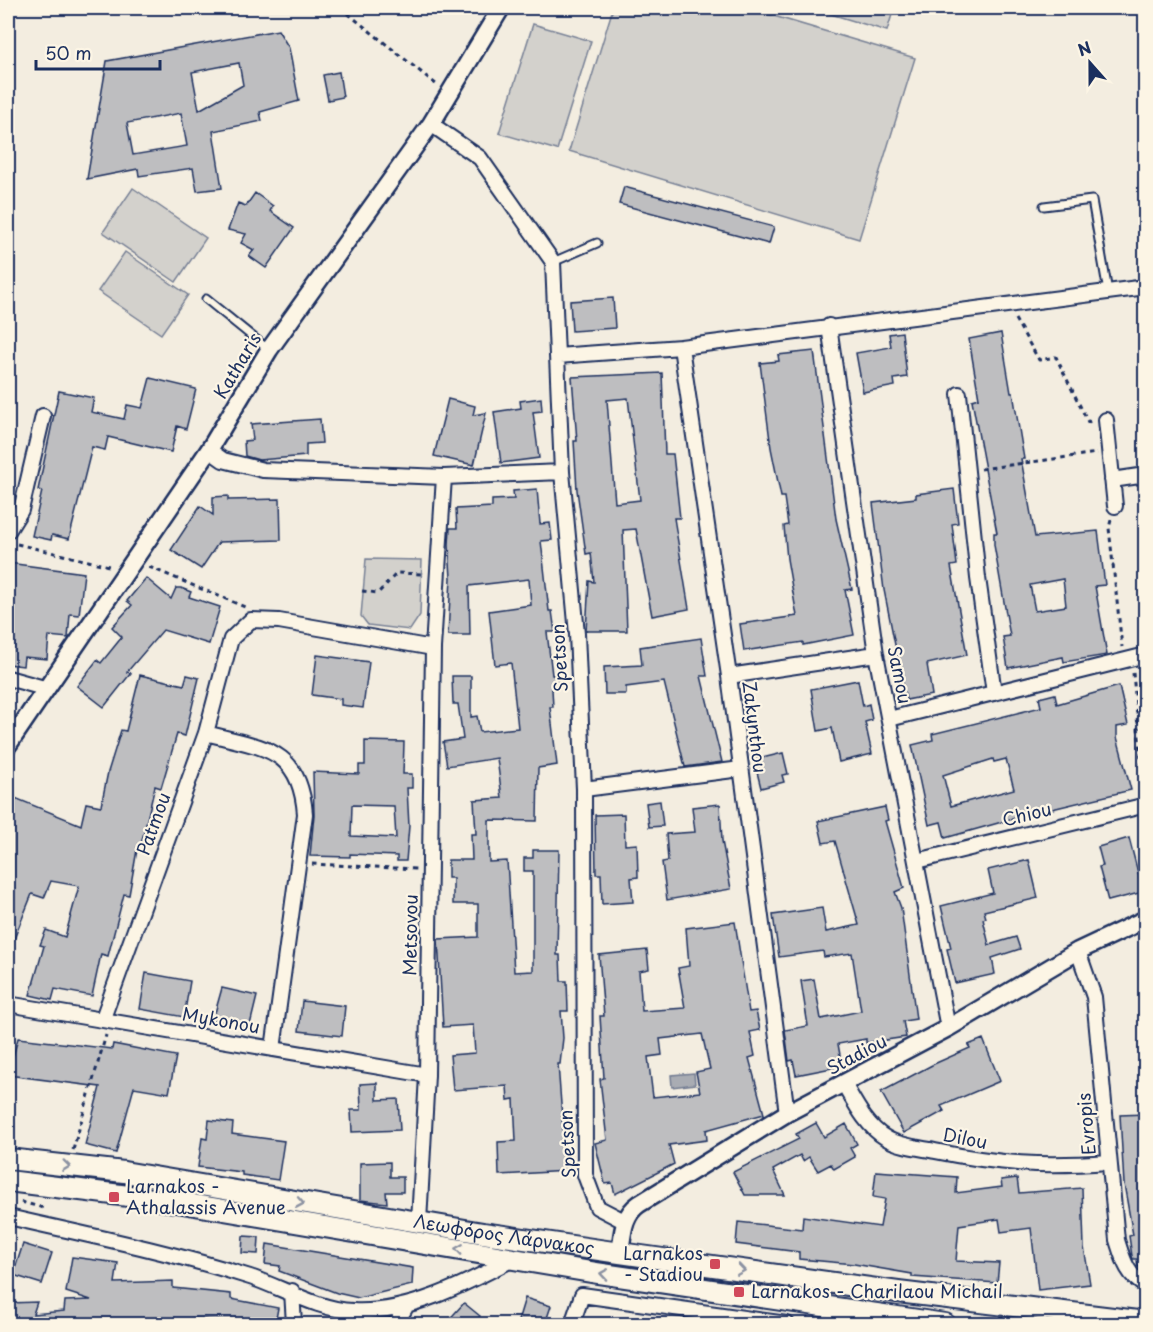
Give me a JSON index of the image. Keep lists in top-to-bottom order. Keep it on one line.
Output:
{"streets":{"main road":["Λεωφόρος Λάρνακος"],"street":["Katharis","Spetson","Samou","Zakynthou","Chiou","Patmou","Metsovou","Mykonou","Stadiou","Evropis","Dilou"]},"crossings":[["Spetson","Stadiou"],["Samou","Chiou"],["Samou","Stadiou"],["Zakynthou","Stadiou"],["Patmou","Mykonou"],["Metsovou","Mykonou"],["Metsovou","Λεωφόρος Λάρνακος"],["Stadiou","Evropis"],["Stadiou","Dilou"],["Evropis","Dilou"]],"places":{"transit":["Larnakos - Athalassis Avenue","Larnakos - Stadiou","Larnakos - Charilaou Michail"]},"scale_bar":"50 m","north":"top"}
